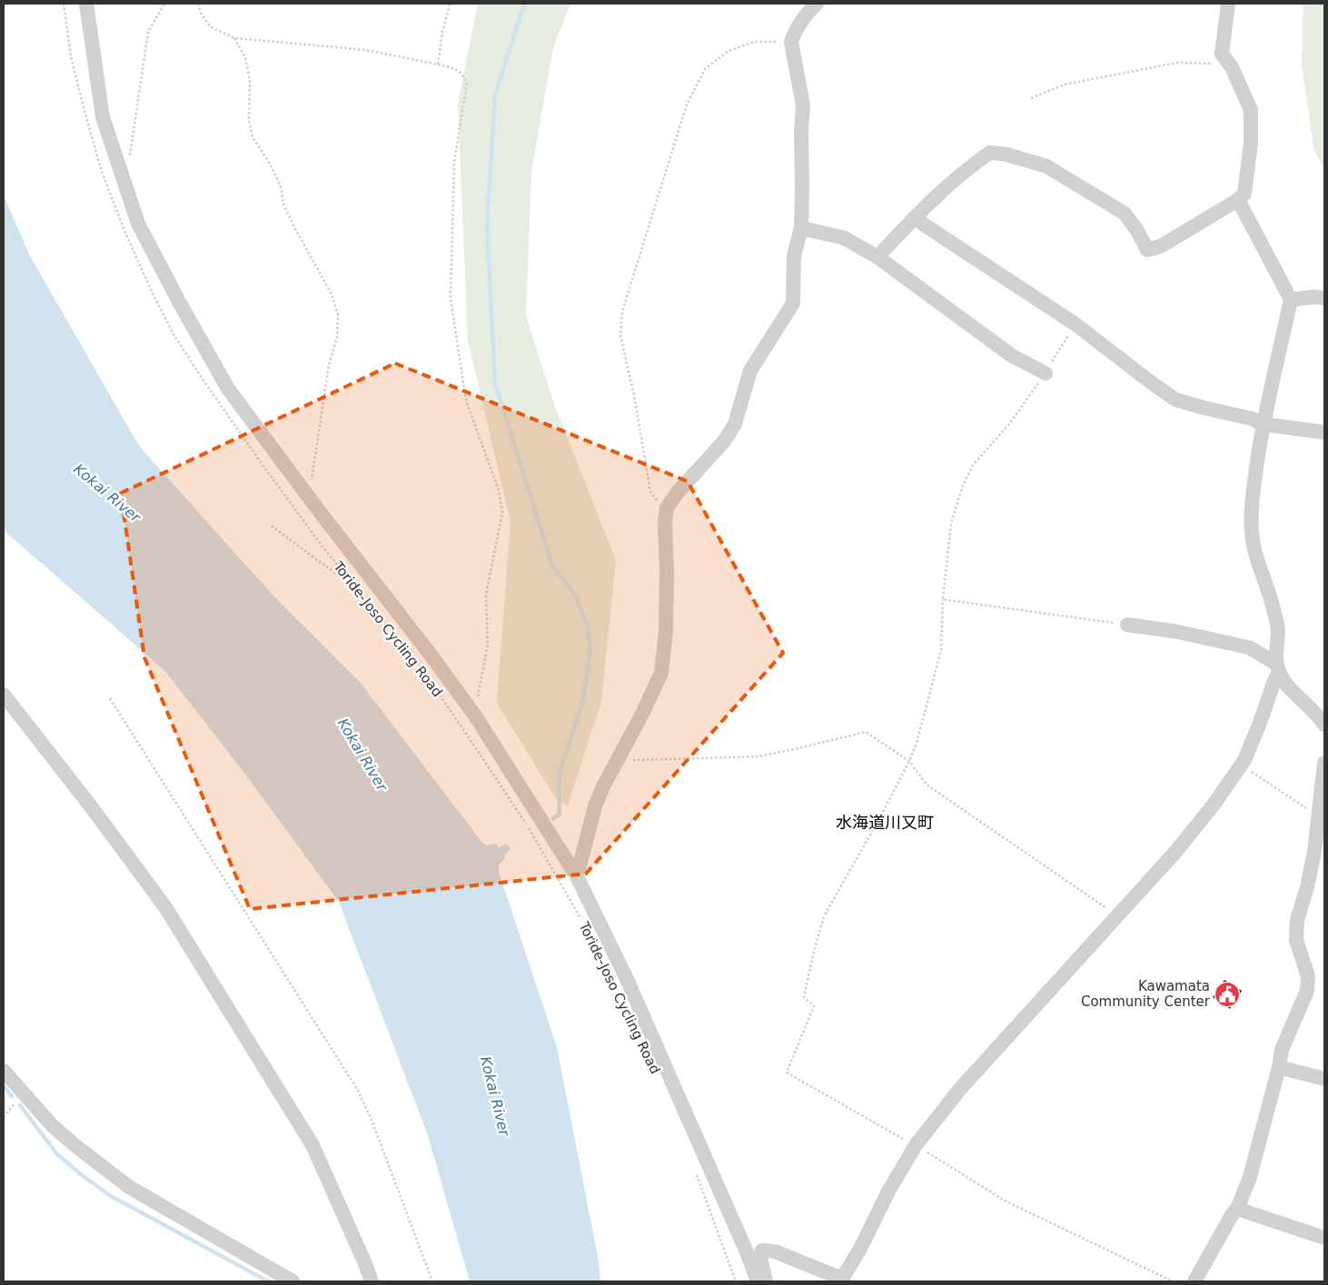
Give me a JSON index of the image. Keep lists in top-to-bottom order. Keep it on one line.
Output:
{"streets":{"path":["Toride-Joso Cycling Road"]},"districts":["水海道川又町"],"water":["Kokai River"],"places":{"public building":["Kawamata Community Center"]}}
